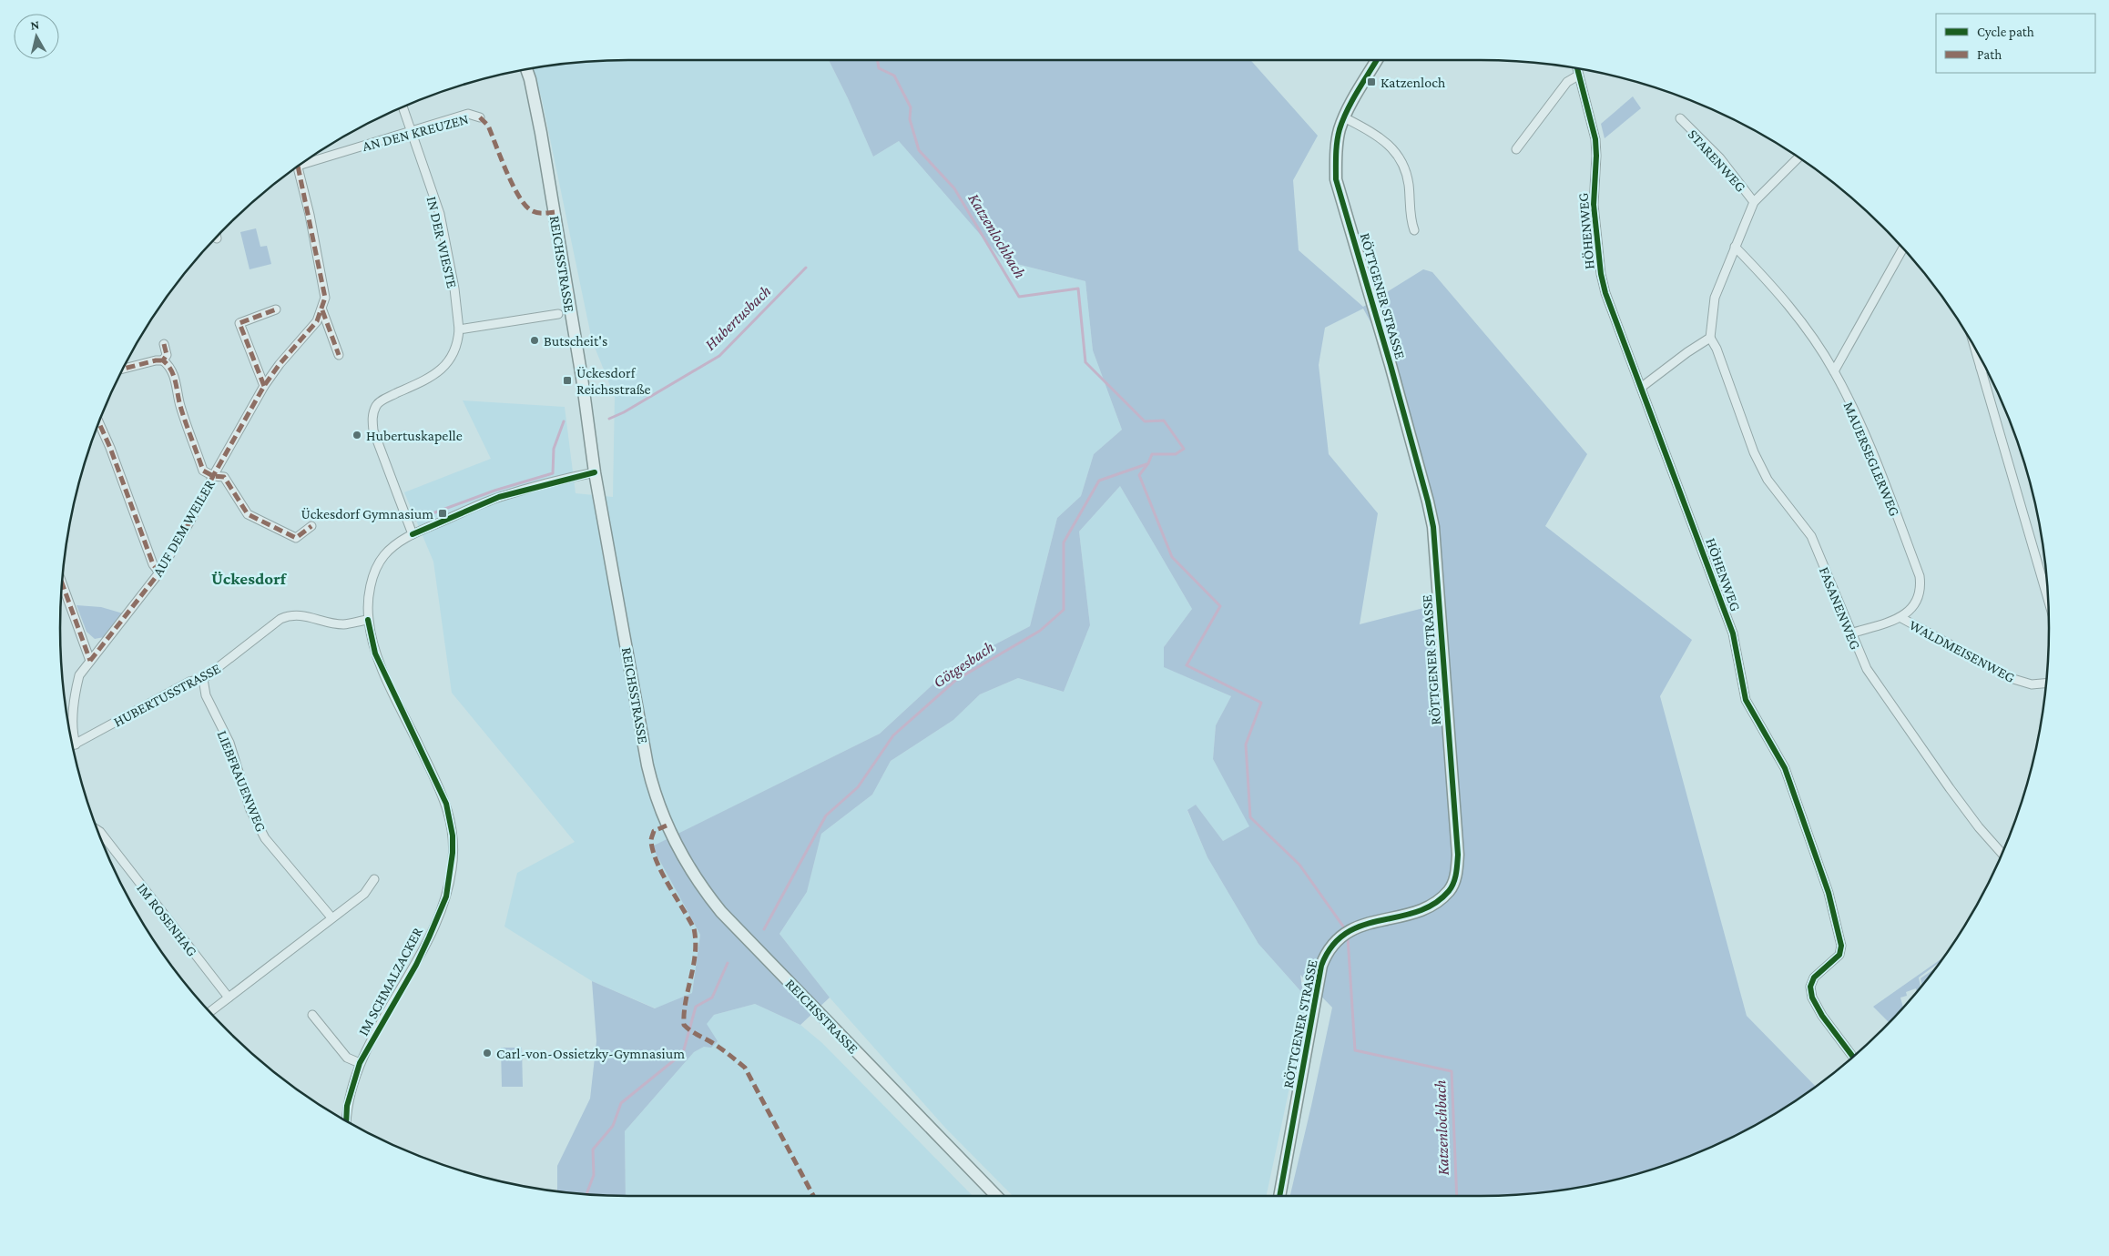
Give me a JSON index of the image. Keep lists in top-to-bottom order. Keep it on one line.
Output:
{"streets":{"main road":["REICHSSTRASSE","RÖTTGENER STRASSE"],"street":["AN DEN KREUZEN","STARENWEG","HÖHENWEG","IN DER WIESTE","MAUERSEGLERWEG","AUF DEM WEILER","FASANENWEG","WALDMEISENWEG","HUBERTUSSTRASSE","LIEBFRAUENWEG","IM ROSENHAG","IM SCHMALZACKER"]},"crossings":[["AN DEN KREUZEN","IN DER WIESTE"],["MAUERSEGLERWEG","WALDMEISENWEG"],["AUF DEM WEILER","HUBERTUSSTRASSE"],["HUBERTUSSTRASSE","LIEBFRAUENWEG"],["HUBERTUSSTRASSE","IM SCHMALZACKER"]],"districts":["Ückesdorf"],"water":["Katzenlochbach","Hubertusbach","Götgesbach"],"places":{"transit":["Katzenloch","Ückesdorf Reichsstraße","Ückesdorf Gymnasium"],"other":["Butscheit's","Hubertuskapelle","Carl-von-Ossietzky-Gymnasium"]},"legend":["Cycle path","Path"],"north":"top"}
